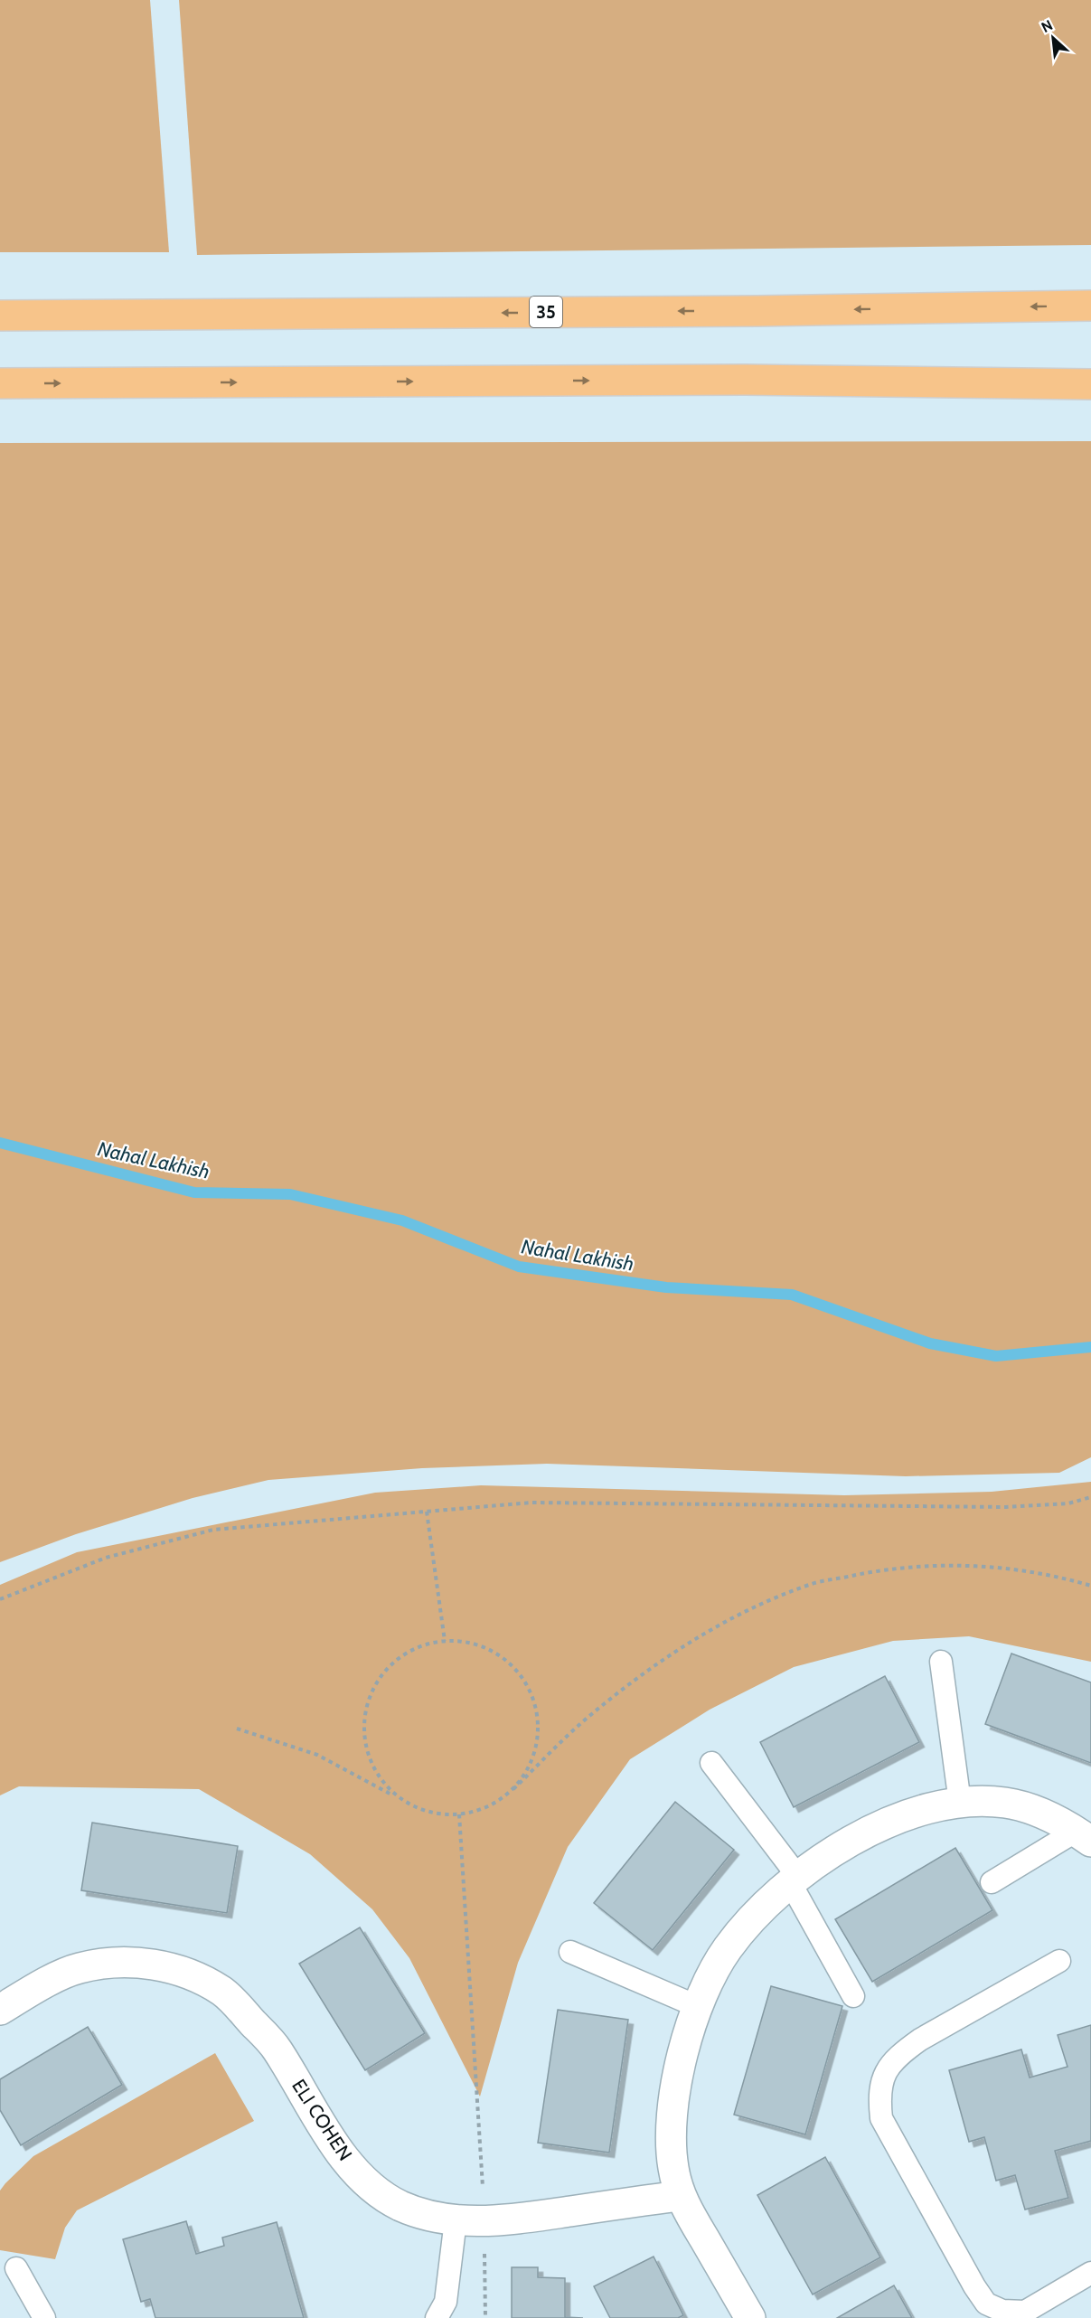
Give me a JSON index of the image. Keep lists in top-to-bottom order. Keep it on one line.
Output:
{"streets":{"highway":["35"],"street":["ELI COHEN"]},"water":["Nahal Lakhish"],"north":"top left"}
